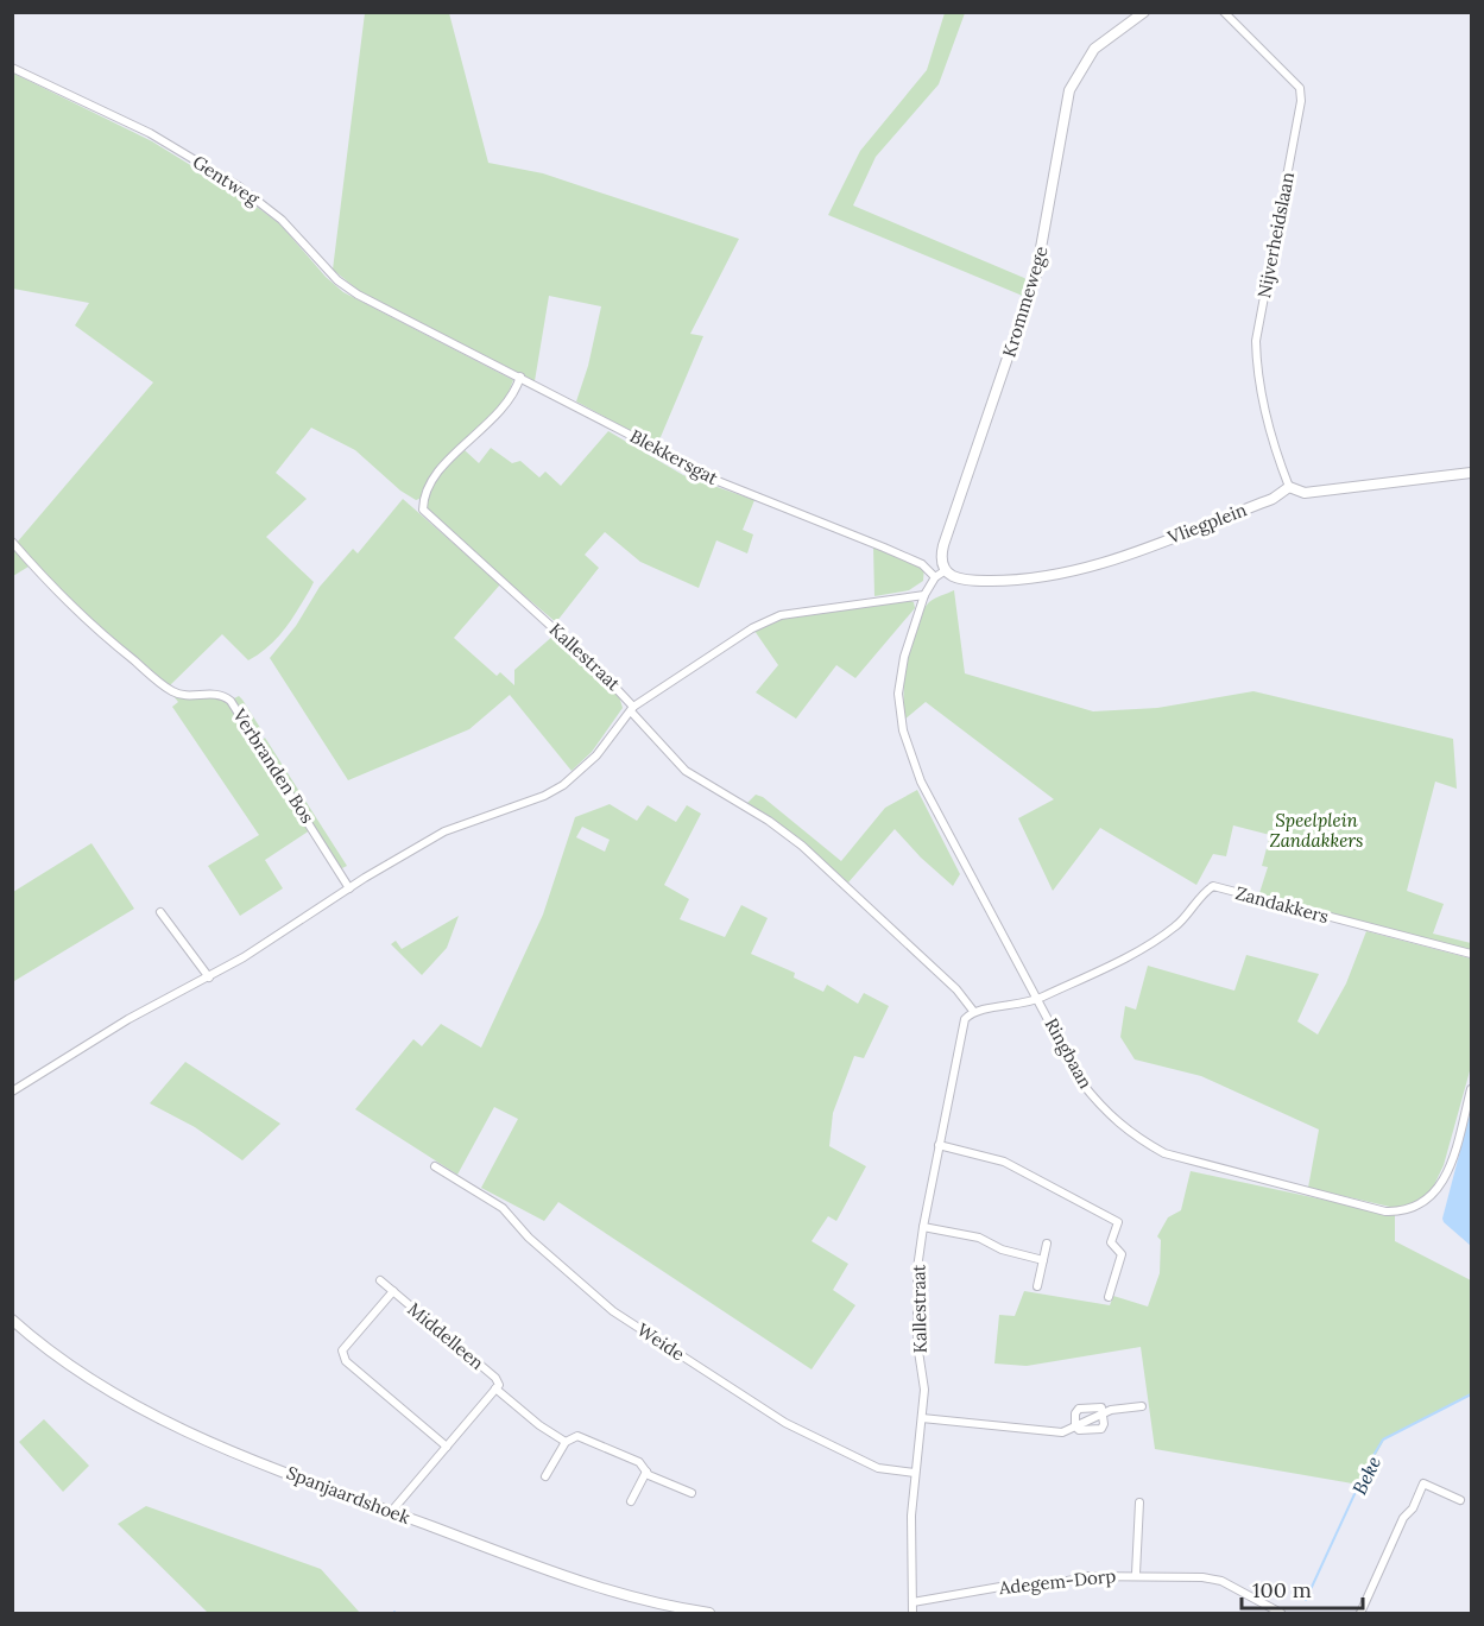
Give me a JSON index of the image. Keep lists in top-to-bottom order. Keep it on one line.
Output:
{"streets":{"street":["Gentweg","Nijverheidslaan","Krommewege","Blekkersgat","Vliegplein","Kallestraat","Verbranden Bos","Zandakkers","Ringbaan","Middelleen","Weide","Spanjaardshoek","Adegem-Dorp"]},"crossings":[["Gentweg","Blekkersgat"],["Nijverheidslaan","Vliegplein"],["Krommewege","Vliegplein"],["Krommewege","Ringbaan"],["Blekkersgat","Kallestraat"],["Blekkersgat","Ringbaan"],["Vliegplein","Ringbaan"],["Kallestraat","Ringbaan"],["Kallestraat","Weide"],["Kallestraat","Adegem-Dorp"],["Zandakkers","Ringbaan"],["Middelleen","Spanjaardshoek"]],"water":["Beke"],"parks":["Speelplein Zandakkers"],"scale_bar":"100 m"}
